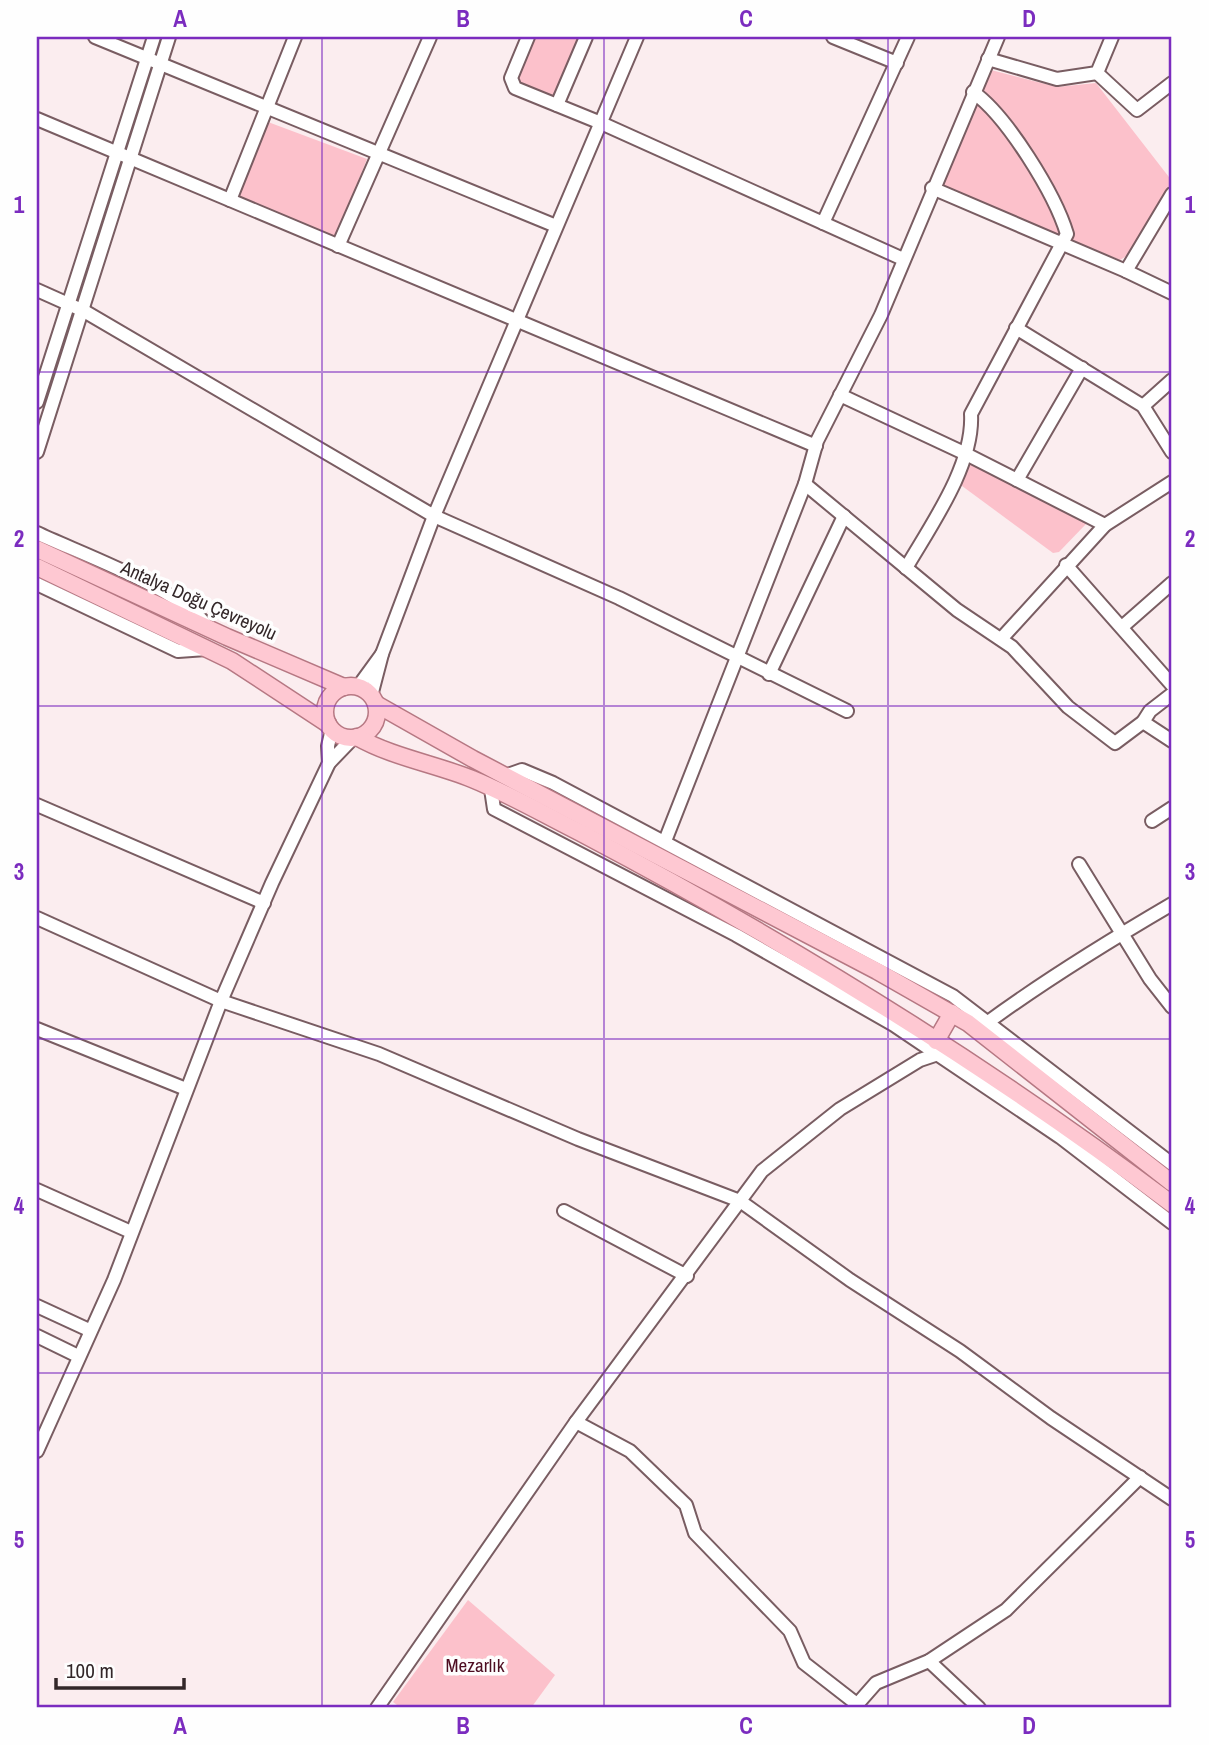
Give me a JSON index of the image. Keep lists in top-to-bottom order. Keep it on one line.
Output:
{"streets":{"main road":["Antalya Doğu Çevreyolu"]},"parks":["Mezarlık"],"scale_bar":"100 m","grid":{"columns":["A","B","C","D"],"rows":["1","2","3","4","5"]}}
